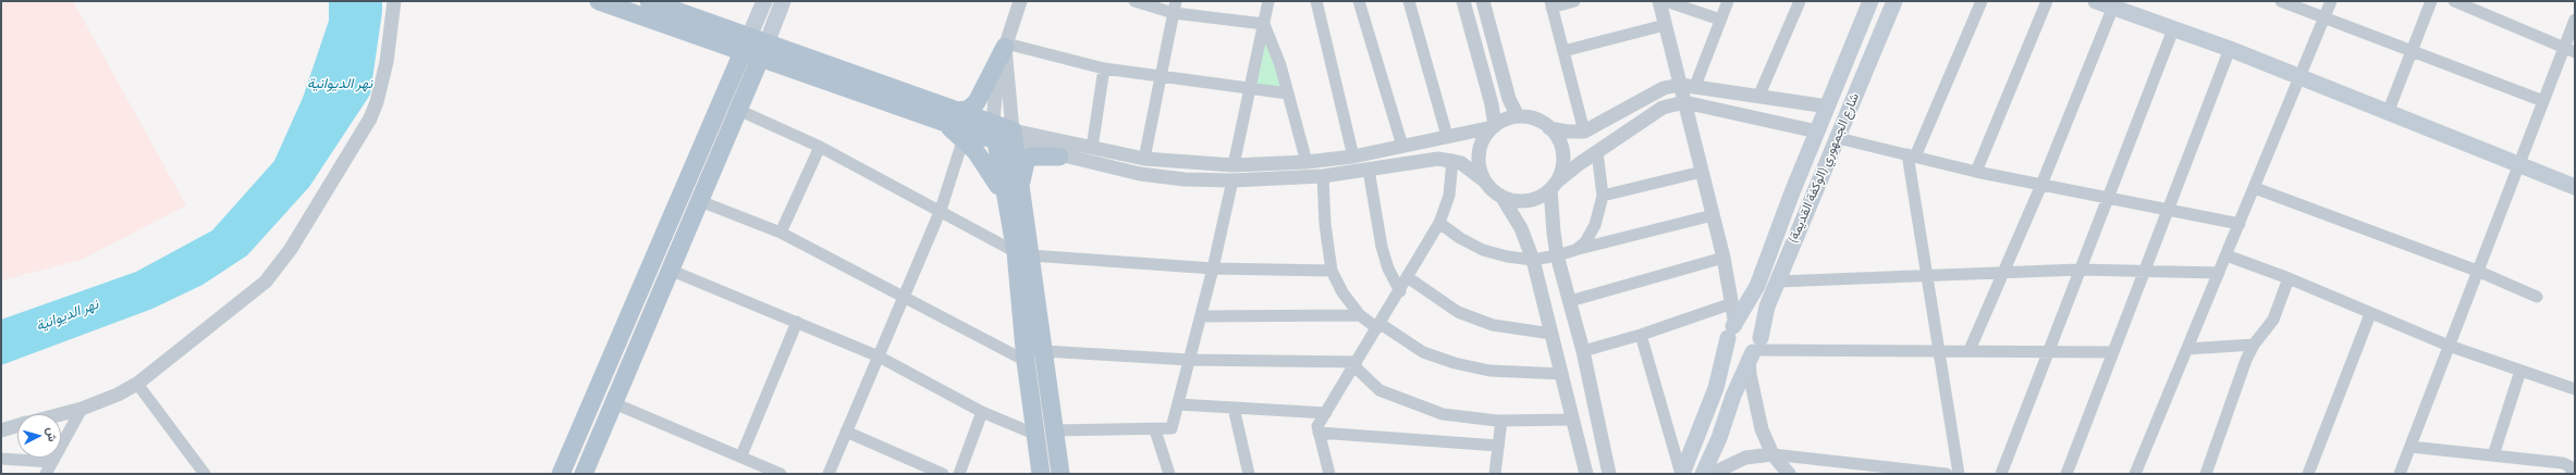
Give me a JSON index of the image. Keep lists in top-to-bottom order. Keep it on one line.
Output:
{"streets":{"main road":["شارع الجمهوري (الوكفة القديمة)"]},"water":["نهر الديوانية"],"north":"right"}
